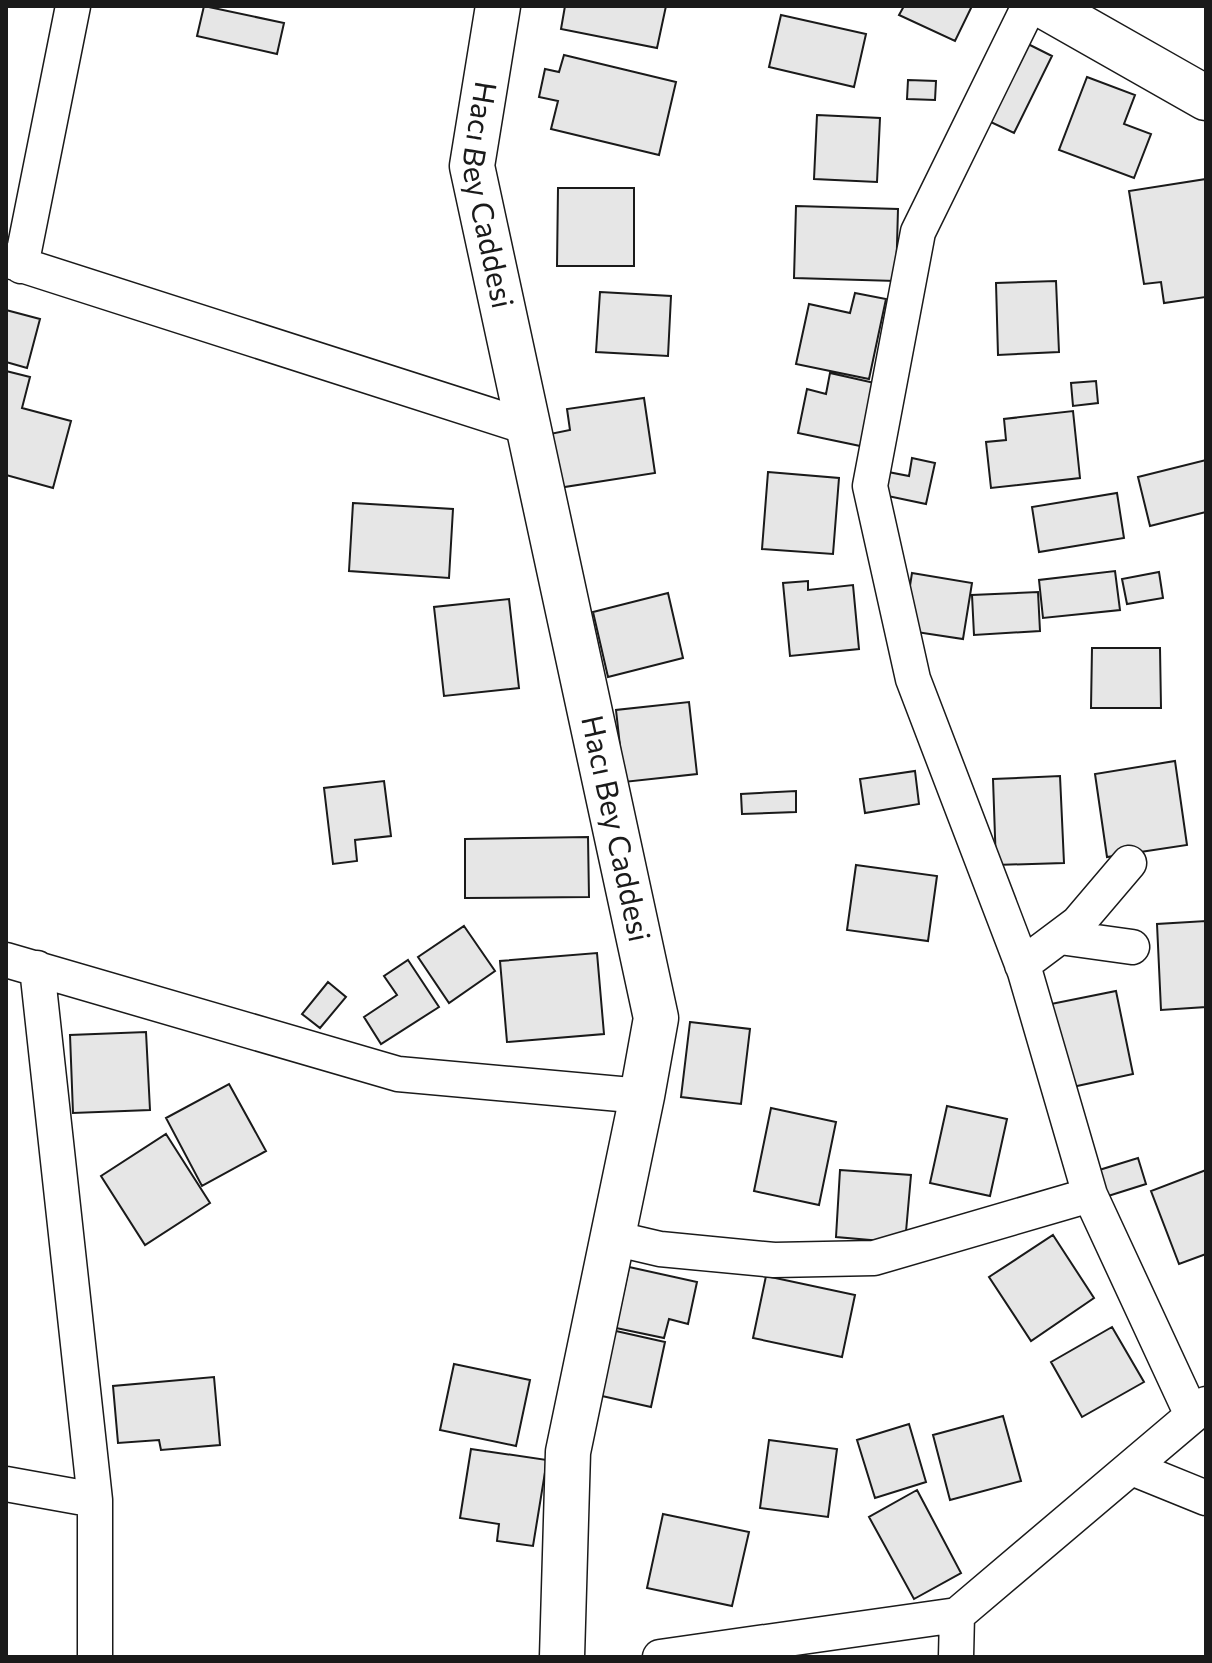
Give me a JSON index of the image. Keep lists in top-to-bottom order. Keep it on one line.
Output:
{"streets":{"street":["Hacı Bey Caddesi"]}}
